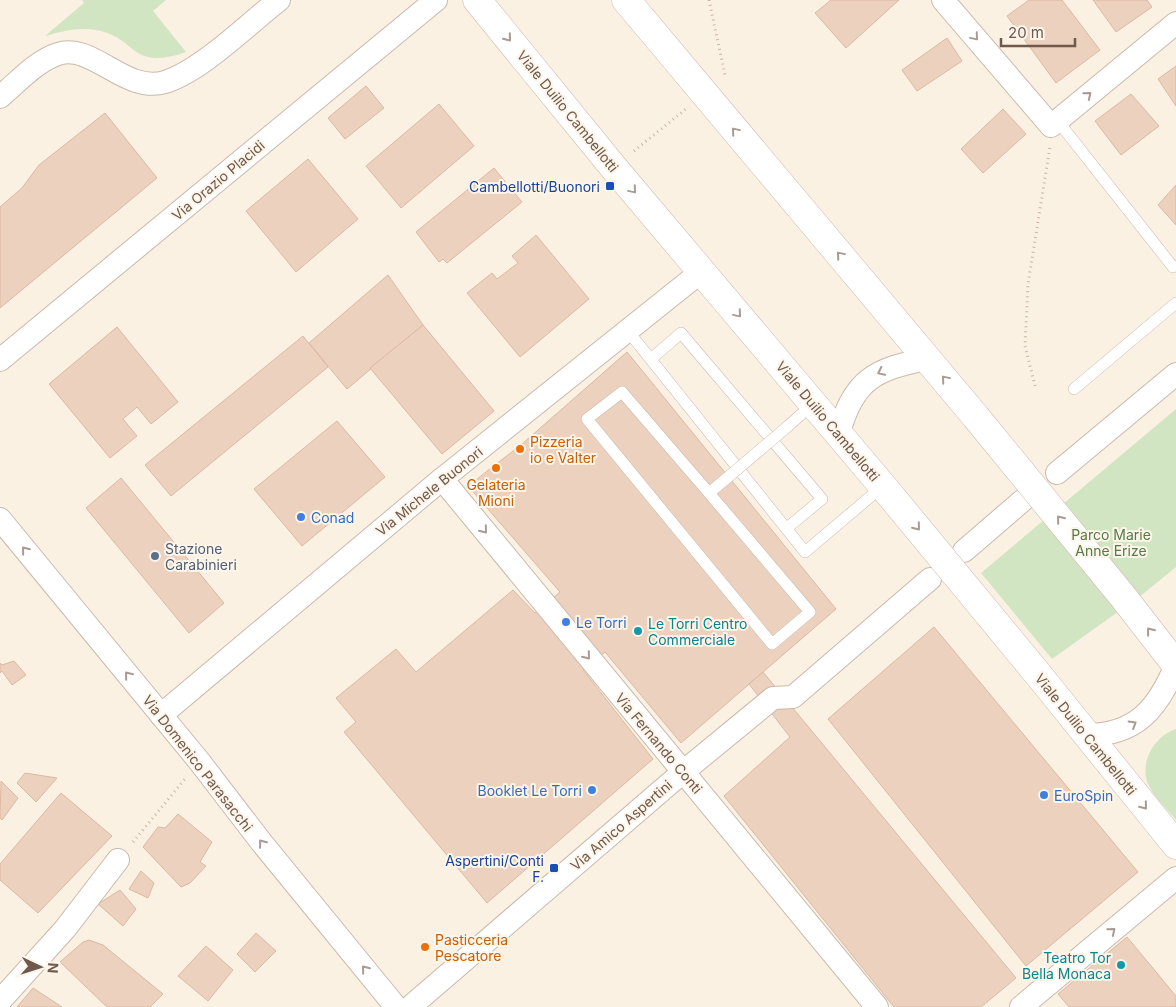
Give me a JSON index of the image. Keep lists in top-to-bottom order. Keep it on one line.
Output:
{"streets":{"main road":["Viale Duilio Cambellotti"],"street":["Via Orazio Placidi","Via Michele Buonori","Via Fernando Conti","Via Domenico Parasacchi","Via Amico Aspertini"]},"crossings":[["Viale Duilio Cambellotti","Via Michele Buonori"],["Via Michele Buonori","Via Fernando Conti"],["Via Michele Buonori","Via Domenico Parasacchi"],["Via Fernando Conti","Via Amico Aspertini"]],"one_way":["Via Fernando Conti","Via Domenico Parasacchi"],"parks":["Parco Marie Anne Erize"],"places":{"transit":["Cambellotti/Buonori","Aspertini/Conti F."],"other":["Pizzeria io e Valter","Gelateria Mioni","Conad","Stazione Carabinieri","Le Torri","Le Torri Centro Commerciale","Booklet Le Torri","EuroSpin","Pasticceria Pescatore","Teatro Tor Bella Monaca"]},"scale_bar":"20 m","north":"right"}
